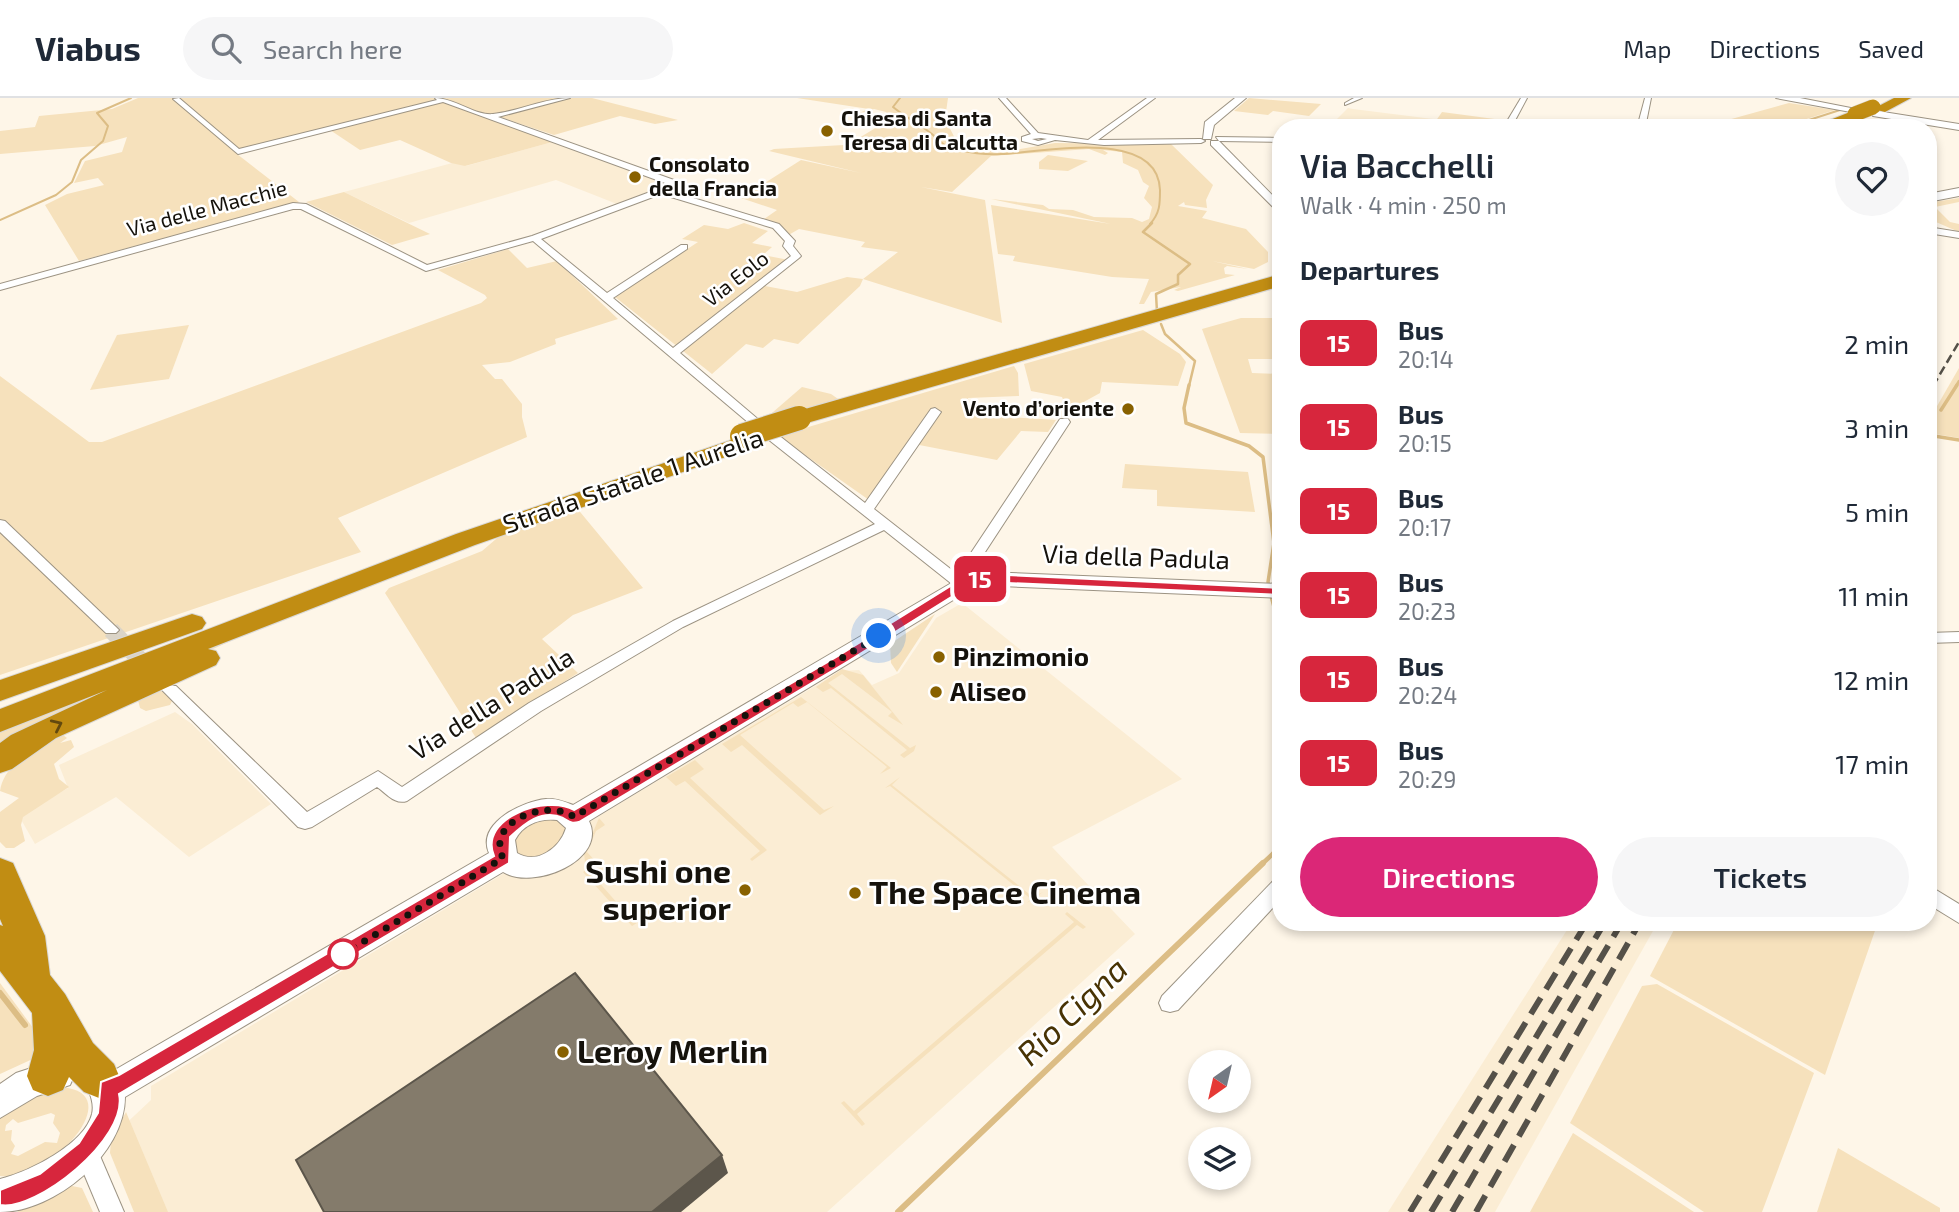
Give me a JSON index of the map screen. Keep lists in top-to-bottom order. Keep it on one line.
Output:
{"streets":{"highway":["Strada Statale 1 Aurelia"],"street":["Via delle Macchie","Via Eolo","Via della Padula"]},"water":["Rio Cigna"],"places":["Chiesa di Santa Teresa di Calcutta","Consolato della Francia","Vento d’oriente","Pinzimonio","Aliseo","Sushi one superior","The Space Cinema","Leroy Merlin"],"lines":["bus line 15"],"north":"bottom left","page":{"header":"Viabus","search":"Search here","nav":["Map","Directions","Saved"],"on_map":"15","heading":[["Via Bacchelli","Walk · 4 min · 250 m"],"Departures"],"list":[{"mark":"15","name":"Bus","note":"20:14","value":"2 min"},{"mark":"15","name":"Bus","note":"20:15","value":"3 min"},{"mark":"15","name":"Bus","note":"20:17","value":"5 min"},{"mark":"15","name":"Bus","note":"20:23","value":"11 min"},{"mark":"15","name":"Bus","note":"20:24","value":"12 min"},{"mark":"15","name":"Bus","note":"20:29","value":"17 min"}],"buttons":["Directions","Tickets"]}}
